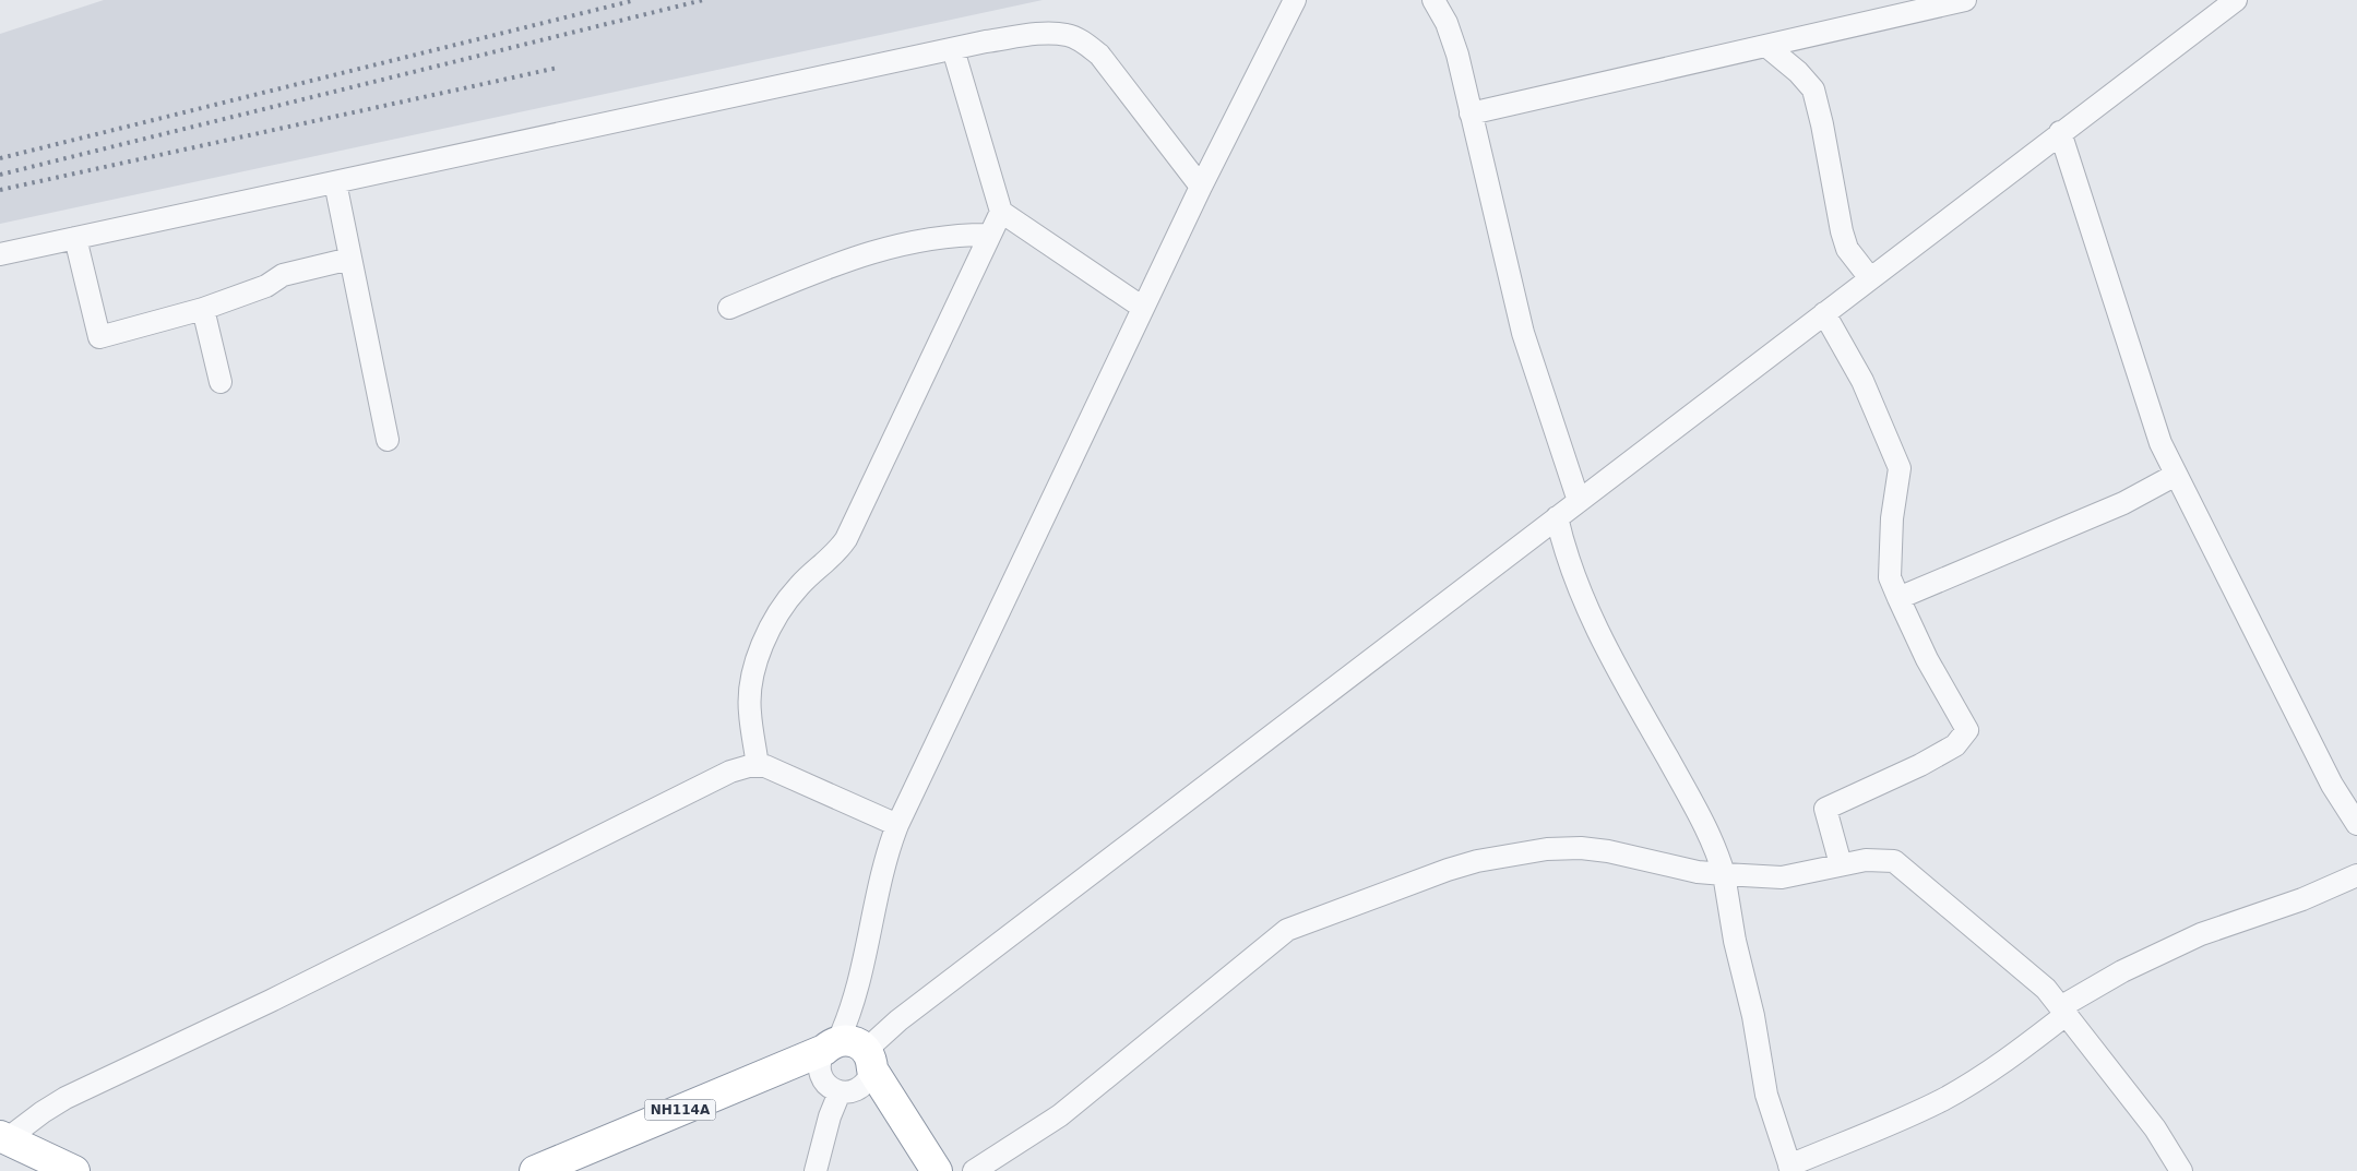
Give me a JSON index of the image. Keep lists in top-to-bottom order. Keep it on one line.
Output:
{"streets":{"highway":["NH114A"]}}
